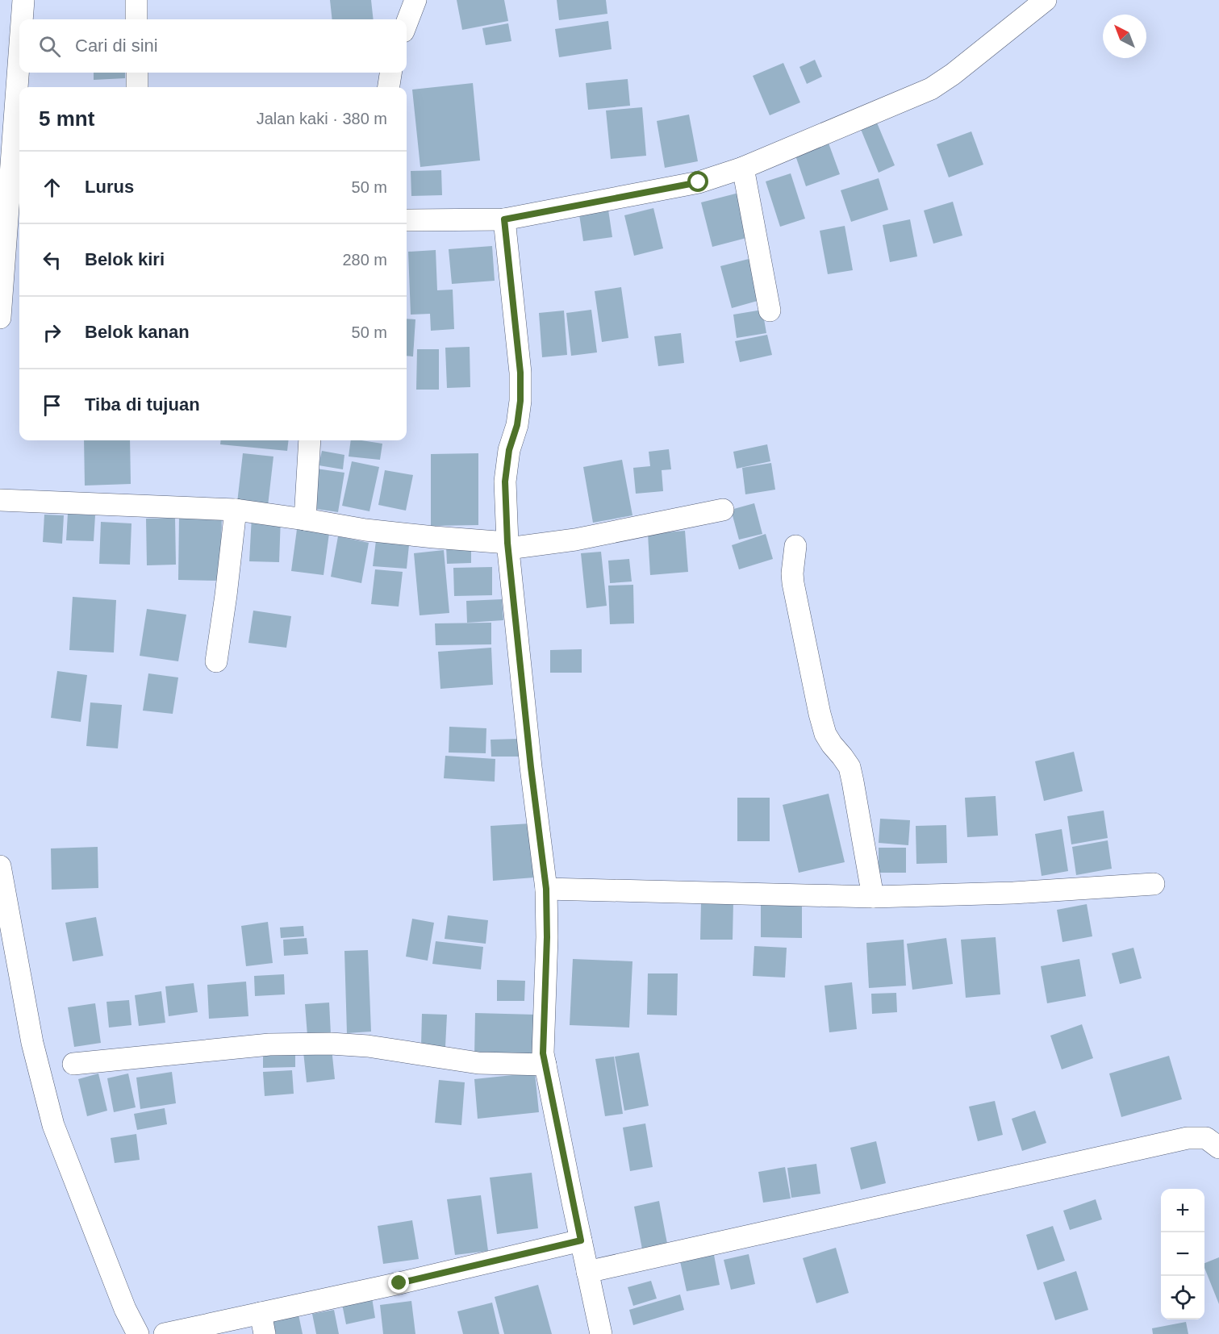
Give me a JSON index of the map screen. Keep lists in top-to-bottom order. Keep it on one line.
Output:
{"north":"top left","page":{"search":"Cari di sini","heading":["5 mnt","Jalan kaki · 380 m"],"list":[["Lurus","50 m"],["Belok kiri","280 m"],["Belok kanan","50 m"],"Tiba di tujuan"],"map_buttons":["+","−"]}}
